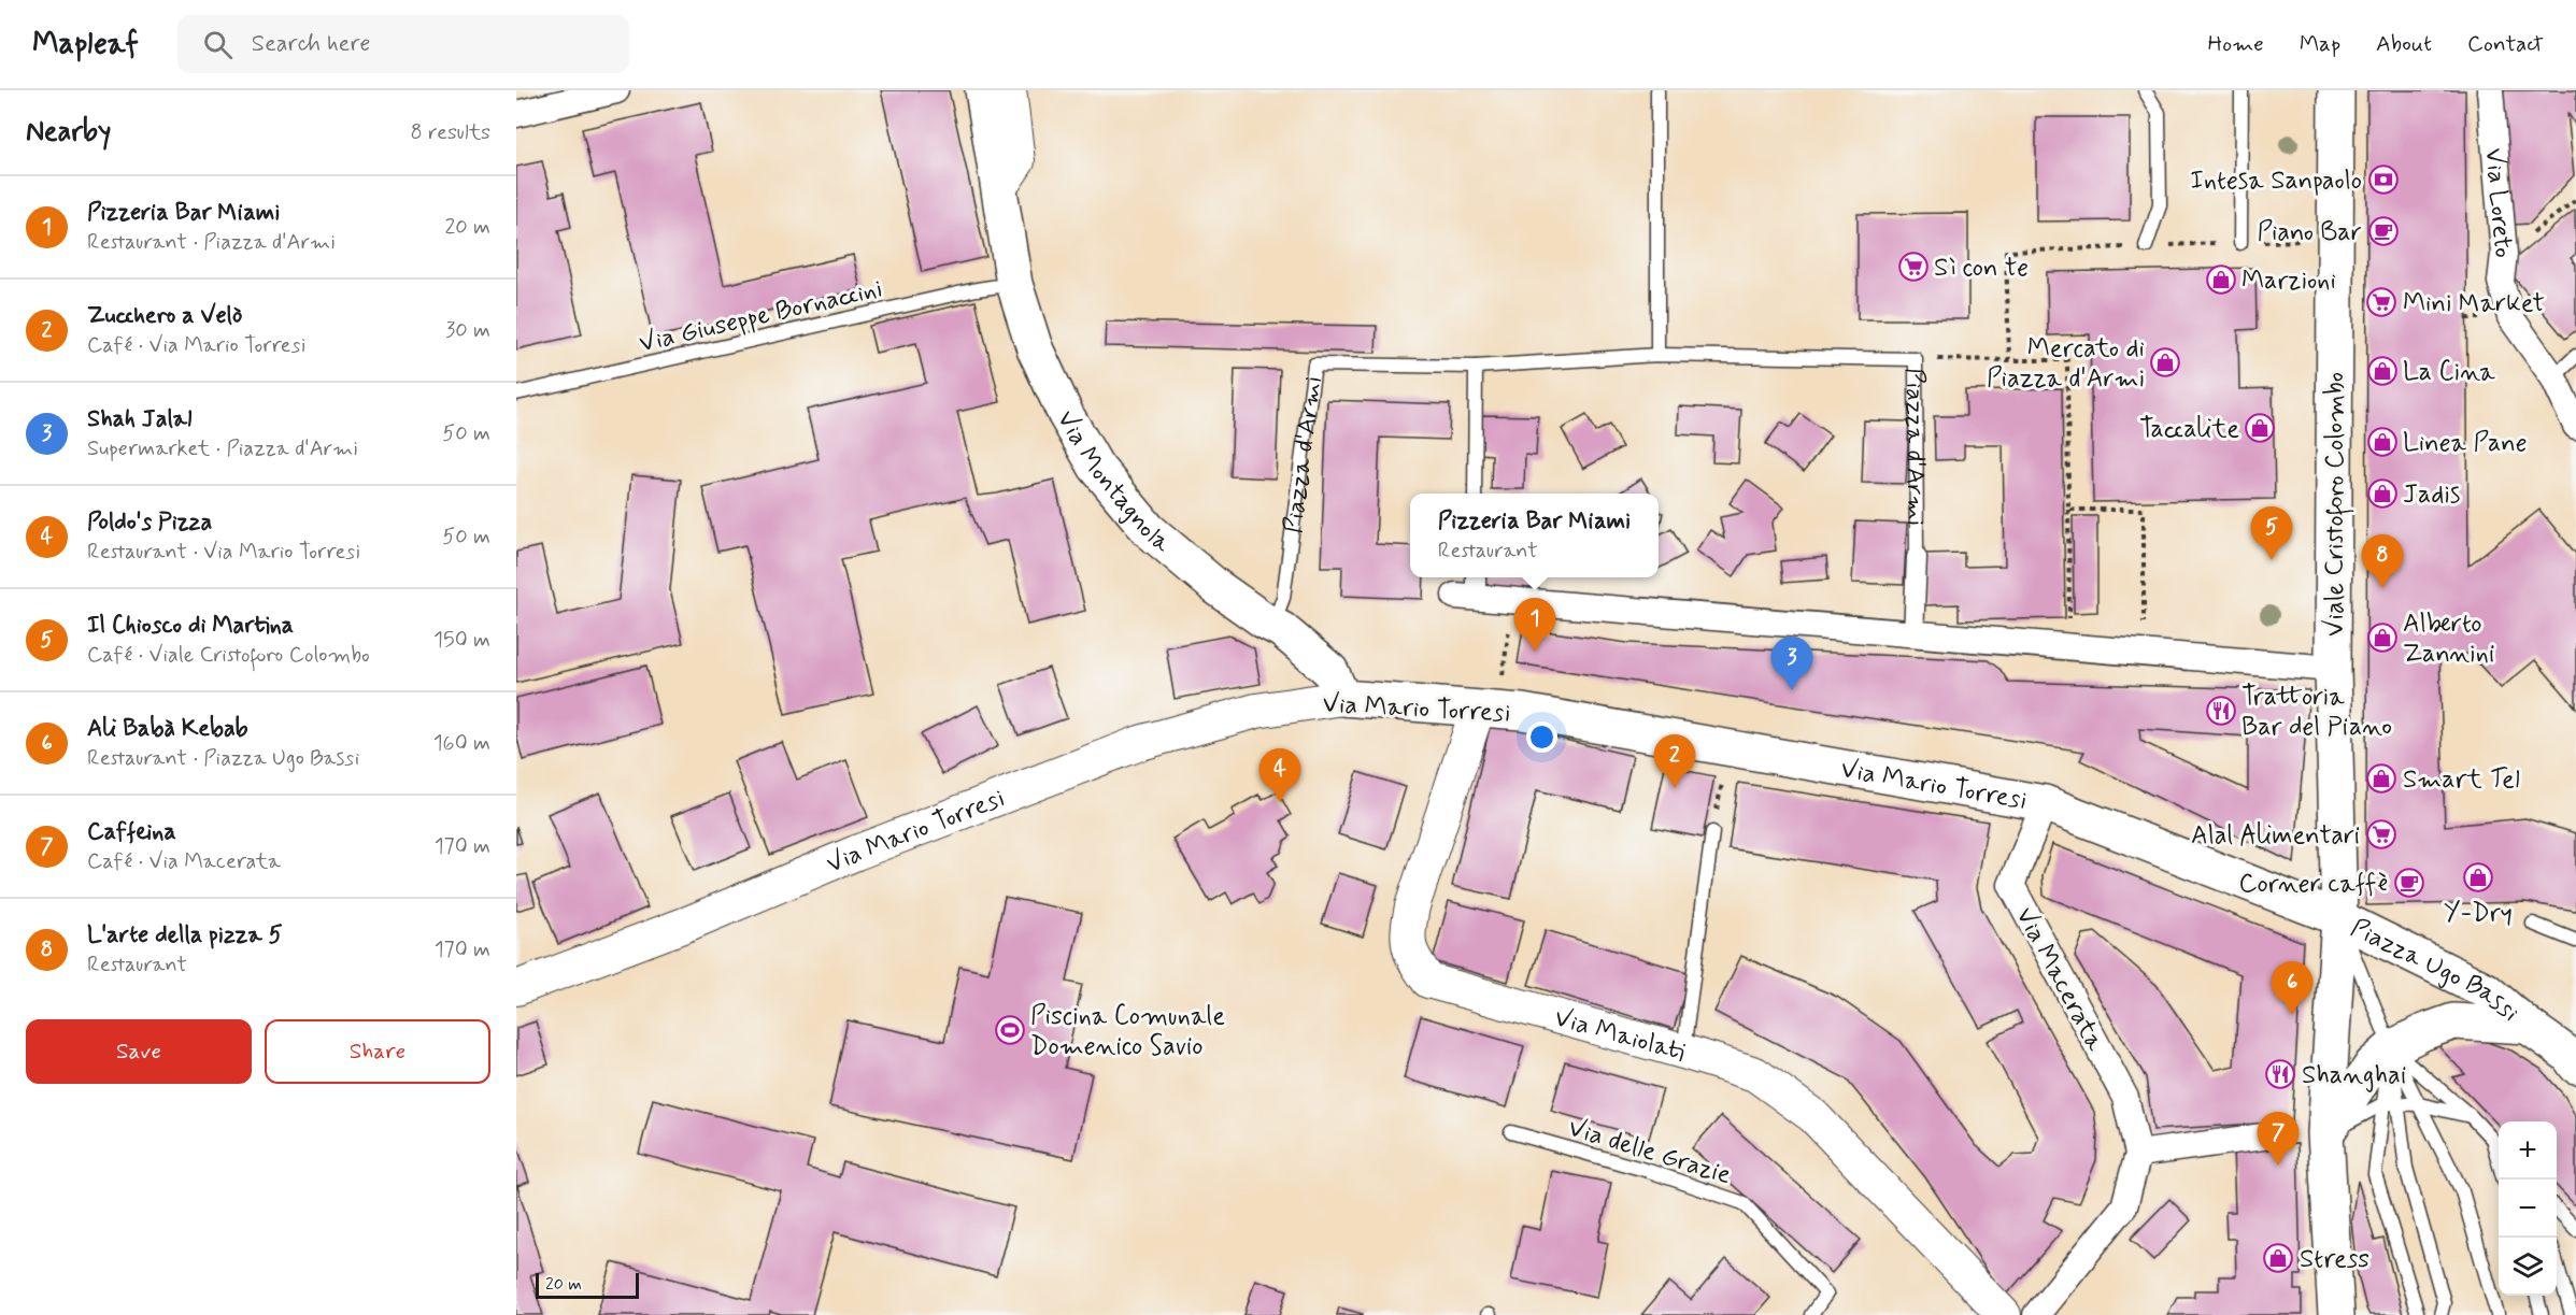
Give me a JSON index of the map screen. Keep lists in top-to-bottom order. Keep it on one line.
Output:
{"streets":{"main road":["Via Montagnola","Viale Cristoforo Colombo","Via Mario Torresi","Piazza Ugo Bassi"],"street":["Via Loreto","Piazza d'Armi","Via Macerata","Via Maiolati"],"lane":["Via Giuseppe Bornaccini","Via delle Grazie"]},"crossings":[["Via Giuseppe Bornaccini","Via Montagnola"],["Piazza d'Armi","Via Montagnola"],["Via Montagnola","Via Mario Torresi"],["Viale Cristoforo Colombo","Via Mario Torresi"],["Viale Cristoforo Colombo","Piazza Ugo Bassi"],["Via Mario Torresi","Piazza Ugo Bassi"],["Via Mario Torresi","Via Macerata"],["Via Mario Torresi","Via Maiolati"]],"places":{"bank":["Intesa Sanpaolo"],"cafe":["Piano Bar","Corner caffè"],"supermarket":["Sì con te","Mini Market","Alal Alimentari"],"shop":["Marzioni","Mercato di Piazza d'Armi","La Cina","Taccalite","Linea Pane","Jadis","Alberto Zannini","Smart Tel","Y-Dry","Stress"],"restaurant":["Trattoria Bar del Piano","Shanghai"],"sports":["Piscina Comunale Domenico Savio"]},"scale_bar":"20 m","page":{"header":"Mapleaf","search":"Search here","nav":["Home","Map","About","Contact"],"heading":["Nearby","8 results"],"list":[{"mark":"1","name":"Pizzeria Bar Miami","note":"Restaurant · Piazza d'Armi","value":"20 m"},{"mark":"2","name":"Zucchero a Velò","note":"Café · Via Mario Torresi","value":"30 m"},{"mark":"3","name":"Shah Jalal","note":"Supermarket · Piazza d'Armi","value":"50 m"},{"mark":"4","name":"Poldo's Pizza","note":"Restaurant · Via Mario Torresi","value":"50 m"},{"mark":"5","name":"Il Chiosco di Martina","note":"Café · Viale Cristoforo Colombo","value":"150 m"},{"mark":"6","name":"Ali Babà Kebab","note":"Restaurant · Piazza Ugo Bassi","value":"160 m"},{"mark":"7","name":"Caffeina","note":"Café · Via Macerata","value":"170 m"},{"mark":"8","name":"L'arte della pizza 5","note":"Restaurant","value":"170 m"}],"popup":["Pizzeria Bar Miami","Restaurant"],"pins":["5","8","1","3","2","4","6","7"],"buttons":["Save","Share"],"map_buttons":["+","−"],"scale":"20 m"}}
